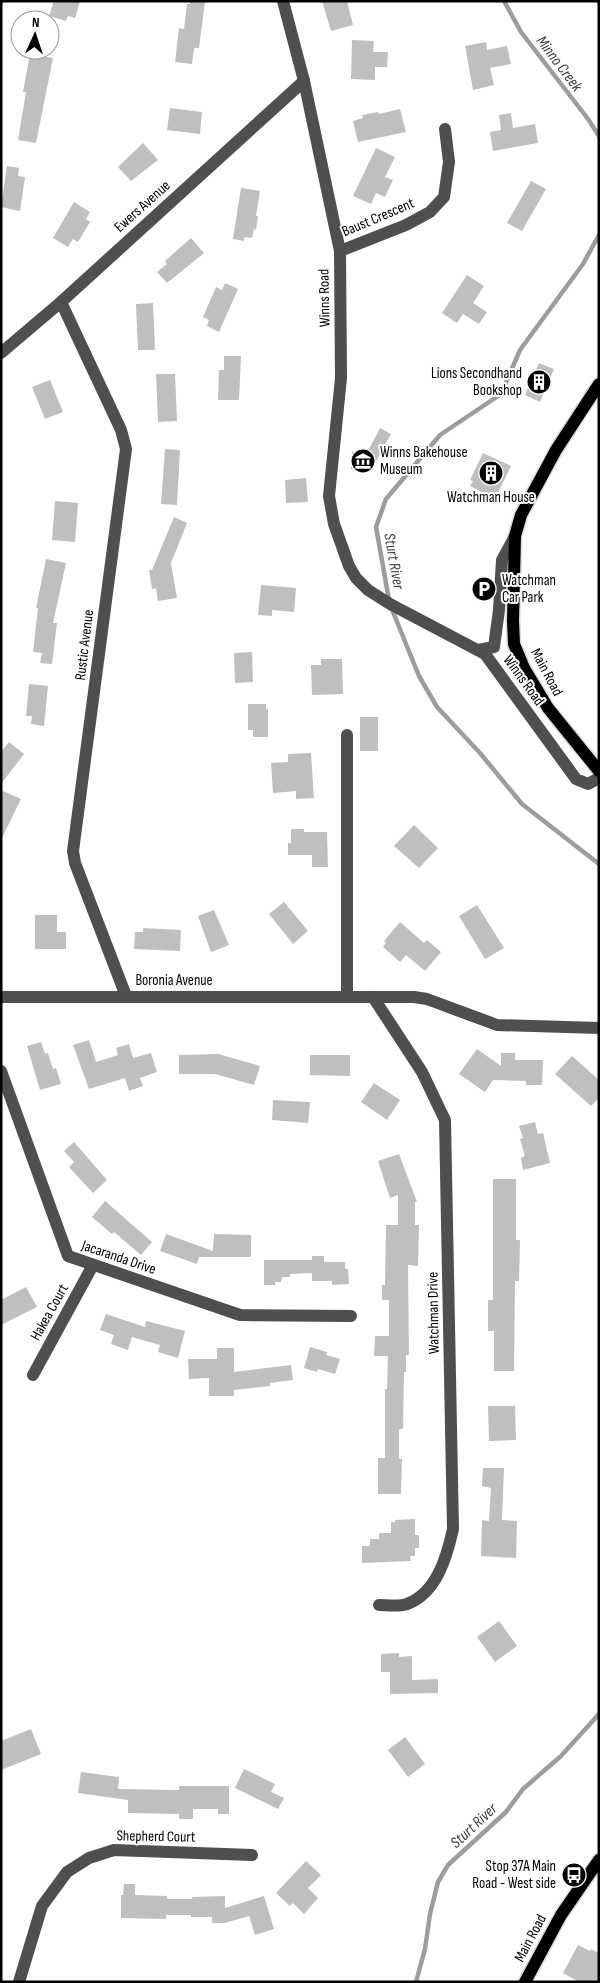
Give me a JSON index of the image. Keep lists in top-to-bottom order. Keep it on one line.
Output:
{"streets":{"main road":["Main Road"],"street":["Ewers Avenue","Baust Crescent","Winns Road","Rustic Avenue","Boronia Avenue","Jacaranda Drive","Hakea Court","Watchman Drive","Shepherd Court"]},"crossings":[["Ewers Avenue","Winns Road"],["Ewers Avenue","Rustic Avenue"],["Baust Crescent","Winns Road"],["Rustic Avenue","Boronia Avenue"],["Boronia Avenue","Watchman Drive"],["Jacaranda Drive","Hakea Court"]],"water":["Minno Creek","Sturt River"],"places":{"building":["Lions Secondhand Bookshop","Watchman House"],"museum":["Winns Bakehouse Museum"],"parking":["Watchman Car Park"],"bus stop":["Stop 37A Main Road - West side"]},"north":"top"}
